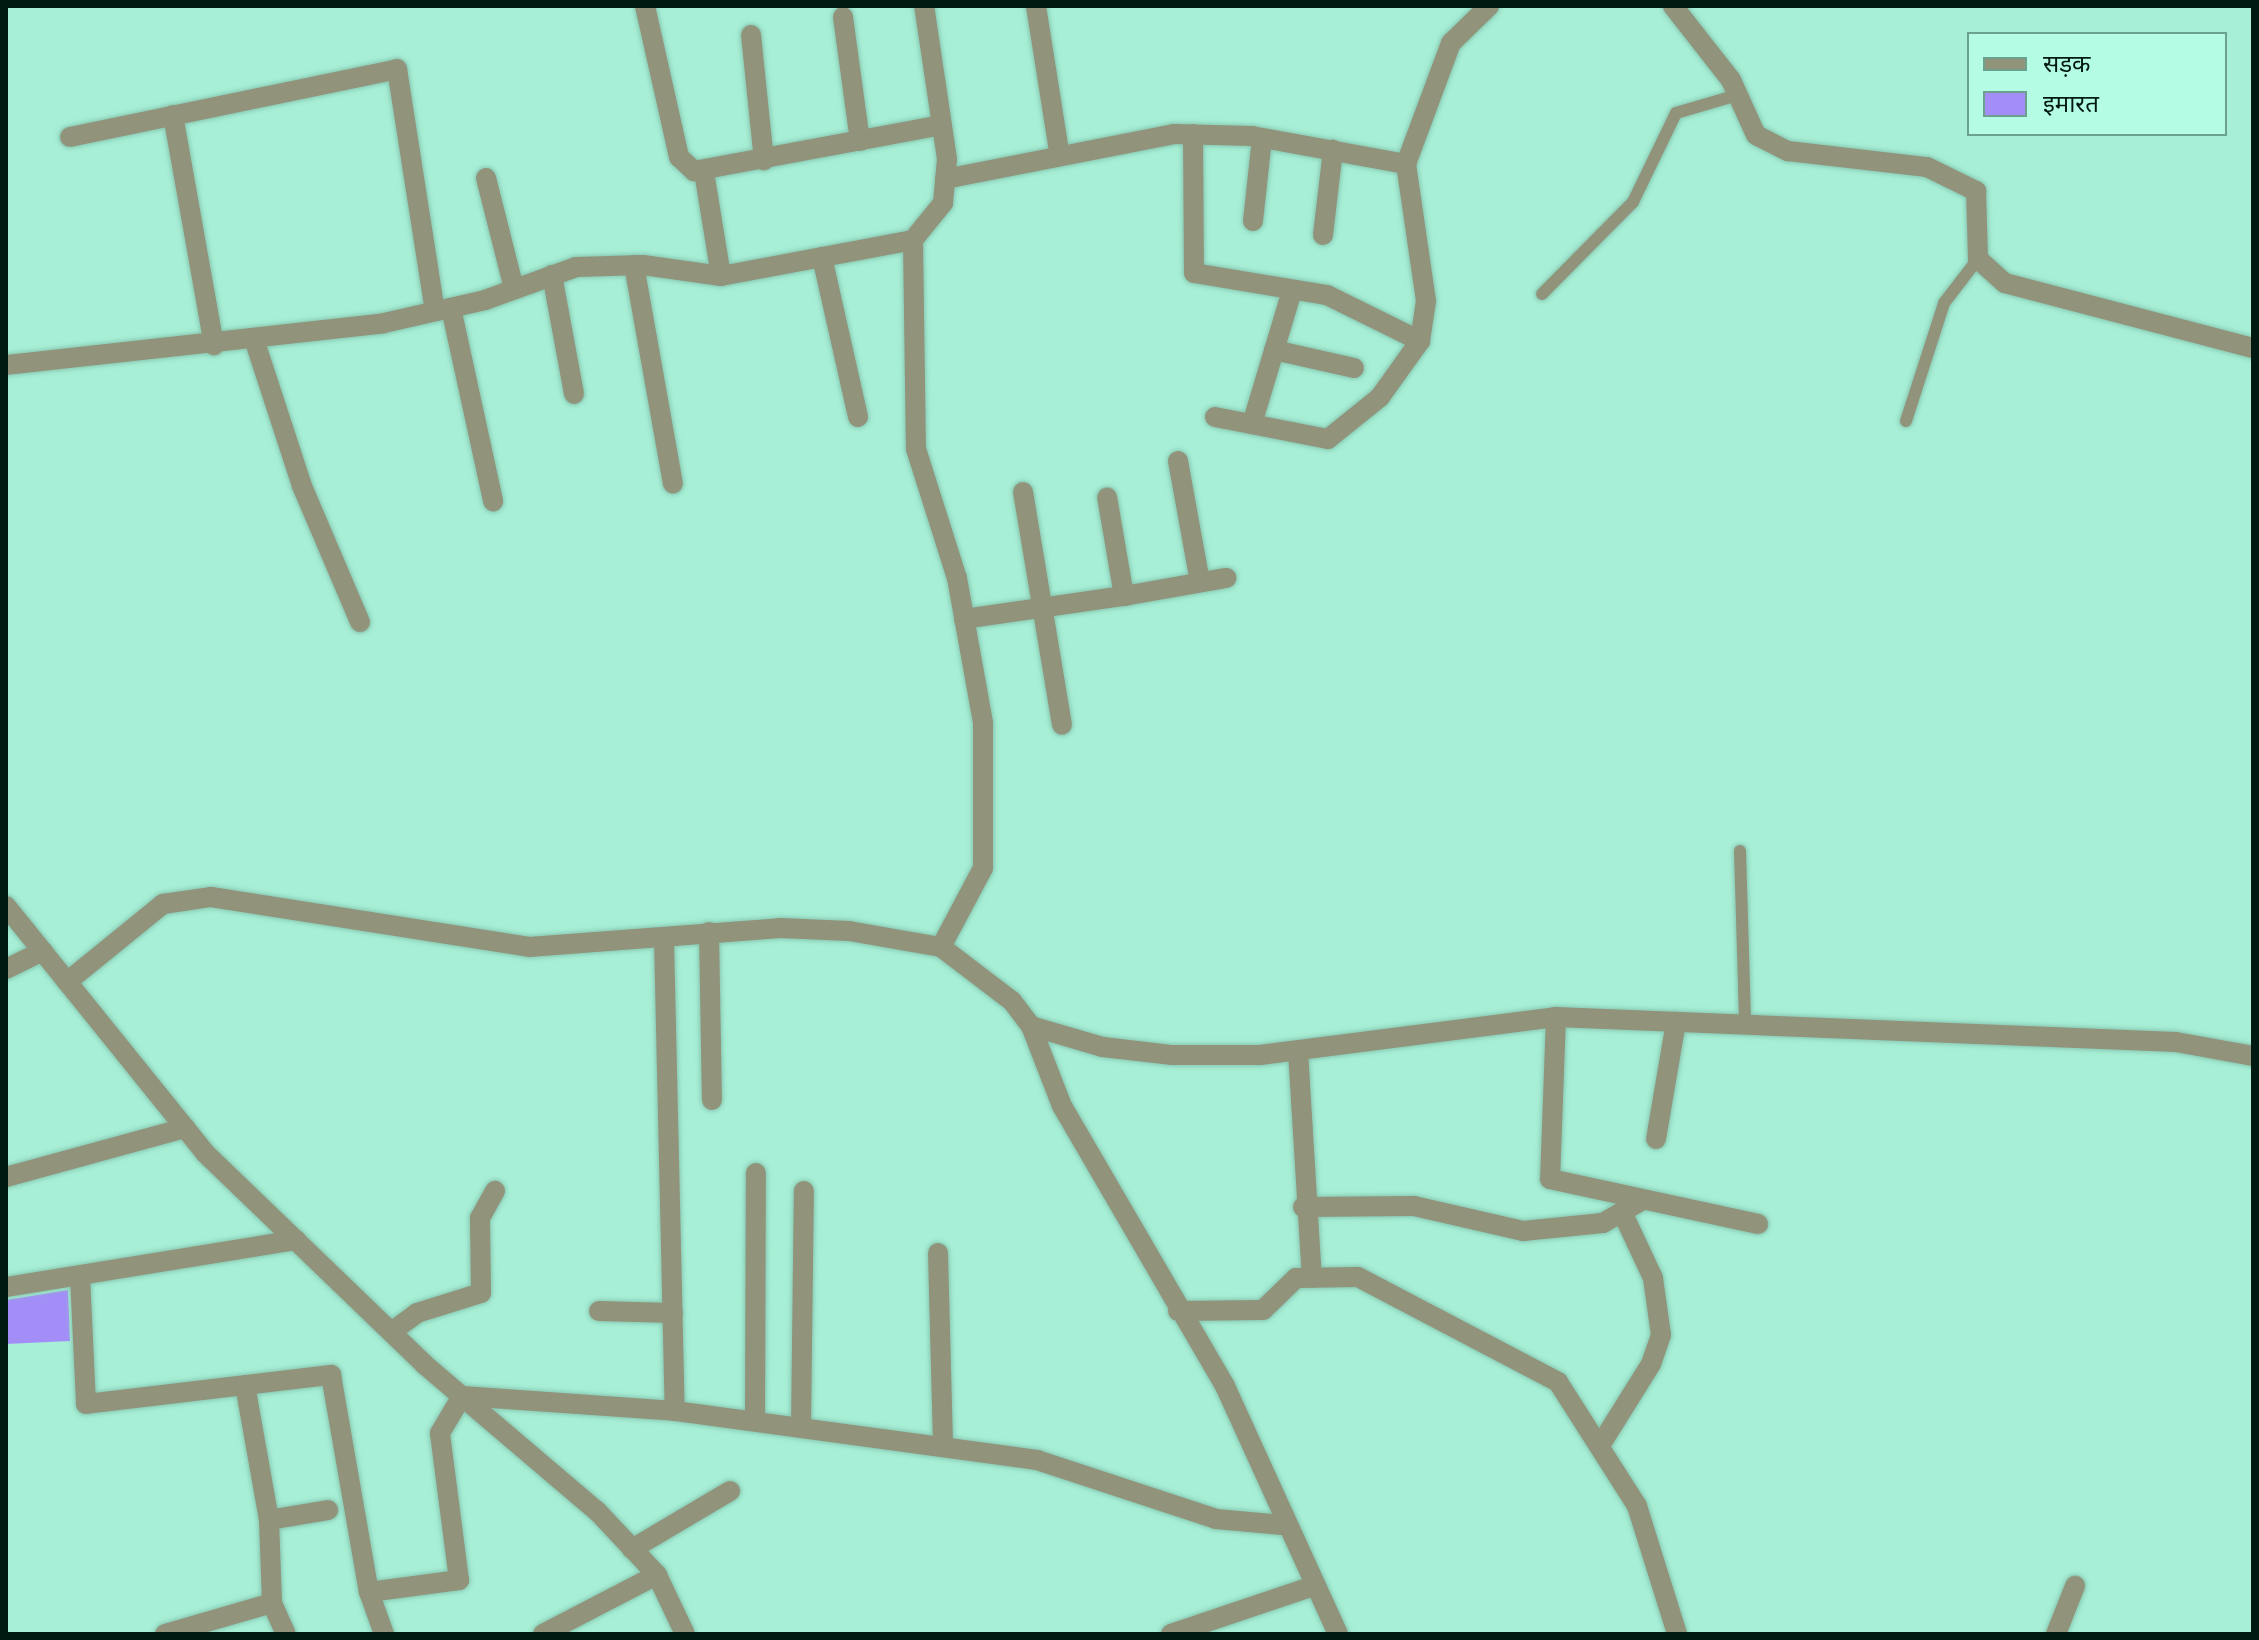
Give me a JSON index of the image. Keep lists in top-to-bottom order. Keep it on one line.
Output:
{"legend":["सड़क","इमारत"]}
